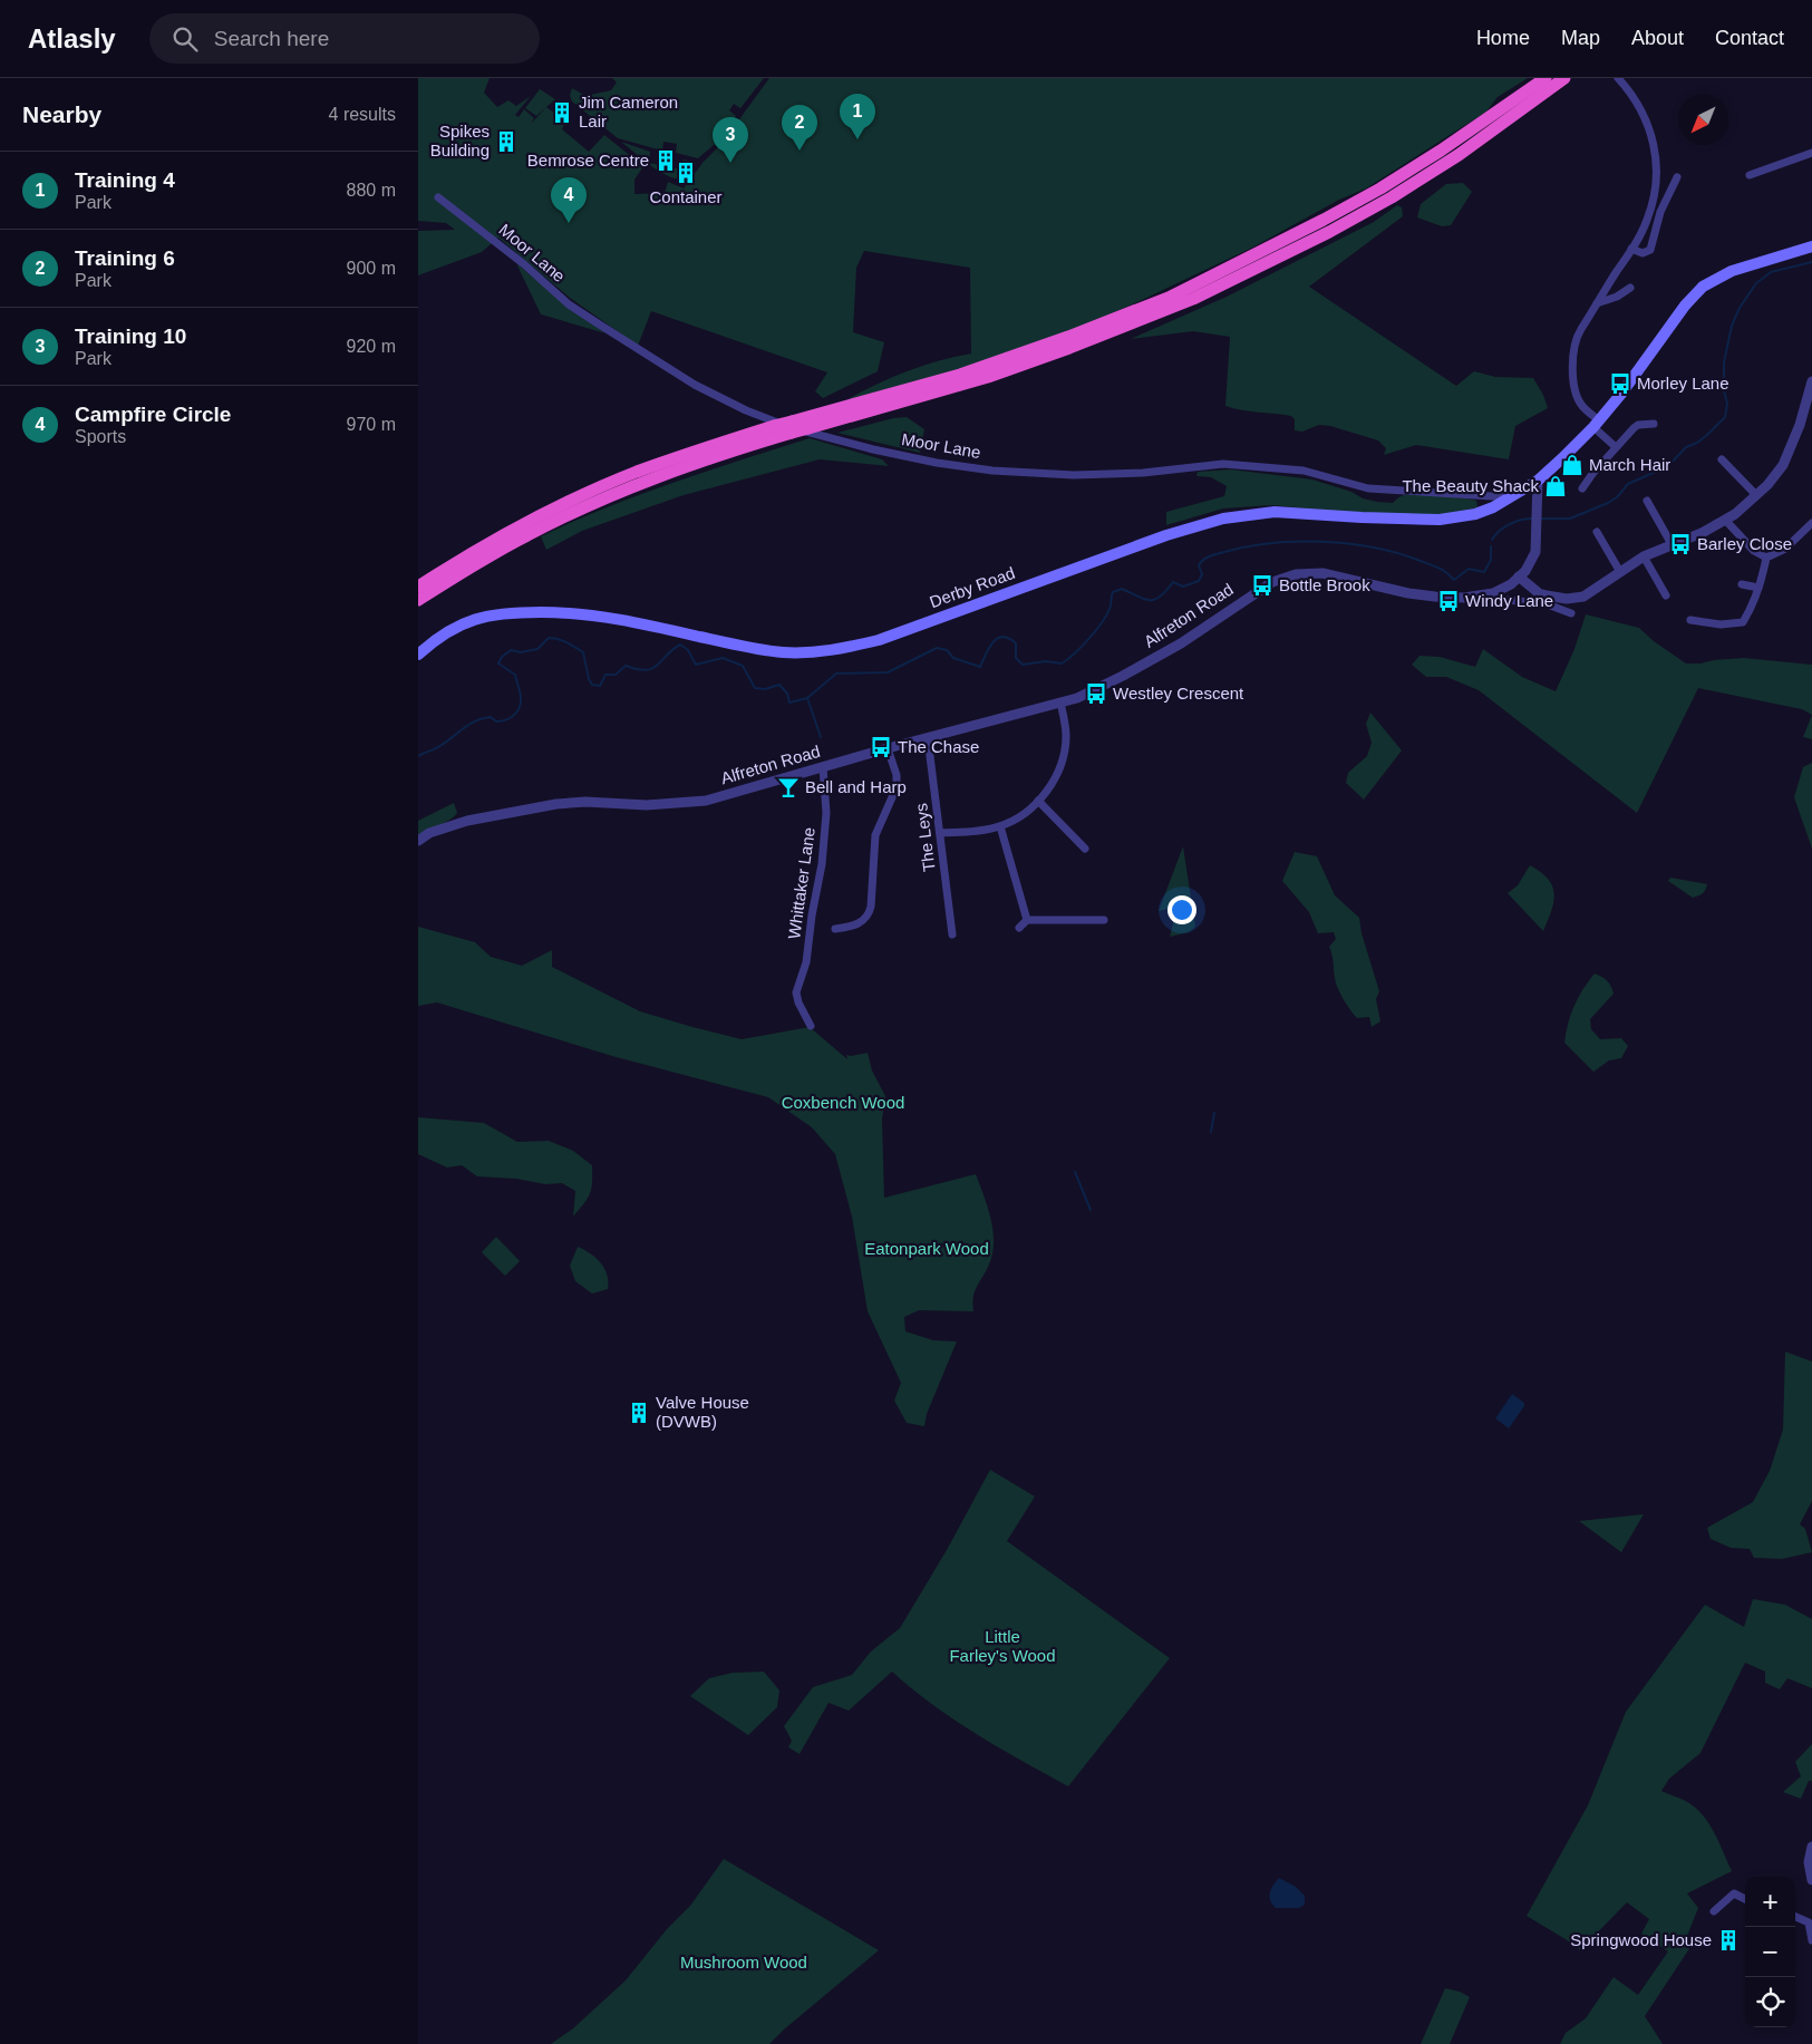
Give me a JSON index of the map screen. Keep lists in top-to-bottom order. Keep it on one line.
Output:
{"streets":{"main road":["Derby Road"],"street":["Moor Lane","Alfreton Road","The Leys","Whittaker Lane"]},"crossings":[["Moor Lane","Derby Road"],["Derby Road","Alfreton Road"],["Alfreton Road","The Leys"],["Alfreton Road","Whittaker Lane"]],"parks":["Coxbench Wood","Eatonpark Wood","Little Farley's Wood","Mushroom Wood"],"places":{"building":["Jim Cameron Lair","Spikes Building","Bemrose Centre","Container","Valve House (DVWB)","Springwood House"],"bus stop":["Morley Lane","Barley Close","Bottle Brook","Windy Lane","Westley Crescent","The Chase"],"shop":["March Hair","The Beauty Shack"],"bar":["Bell and Harp"]},"north":"bottom left","page":{"header":"Atlasly","search":"Search here","nav":["Home","Map","About","Contact"],"heading":["Nearby","4 results"],"pins":["1","2","3","4"],"list":[{"mark":"1","name":"Training 4","note":"Park","value":"880 m"},{"mark":"2","name":"Training 6","note":"Park","value":"900 m"},{"mark":"3","name":"Training 10","note":"Park","value":"920 m"},{"mark":"4","name":"Campfire Circle","note":"Sports","value":"970 m"}],"map_buttons":["+","−"]}}
